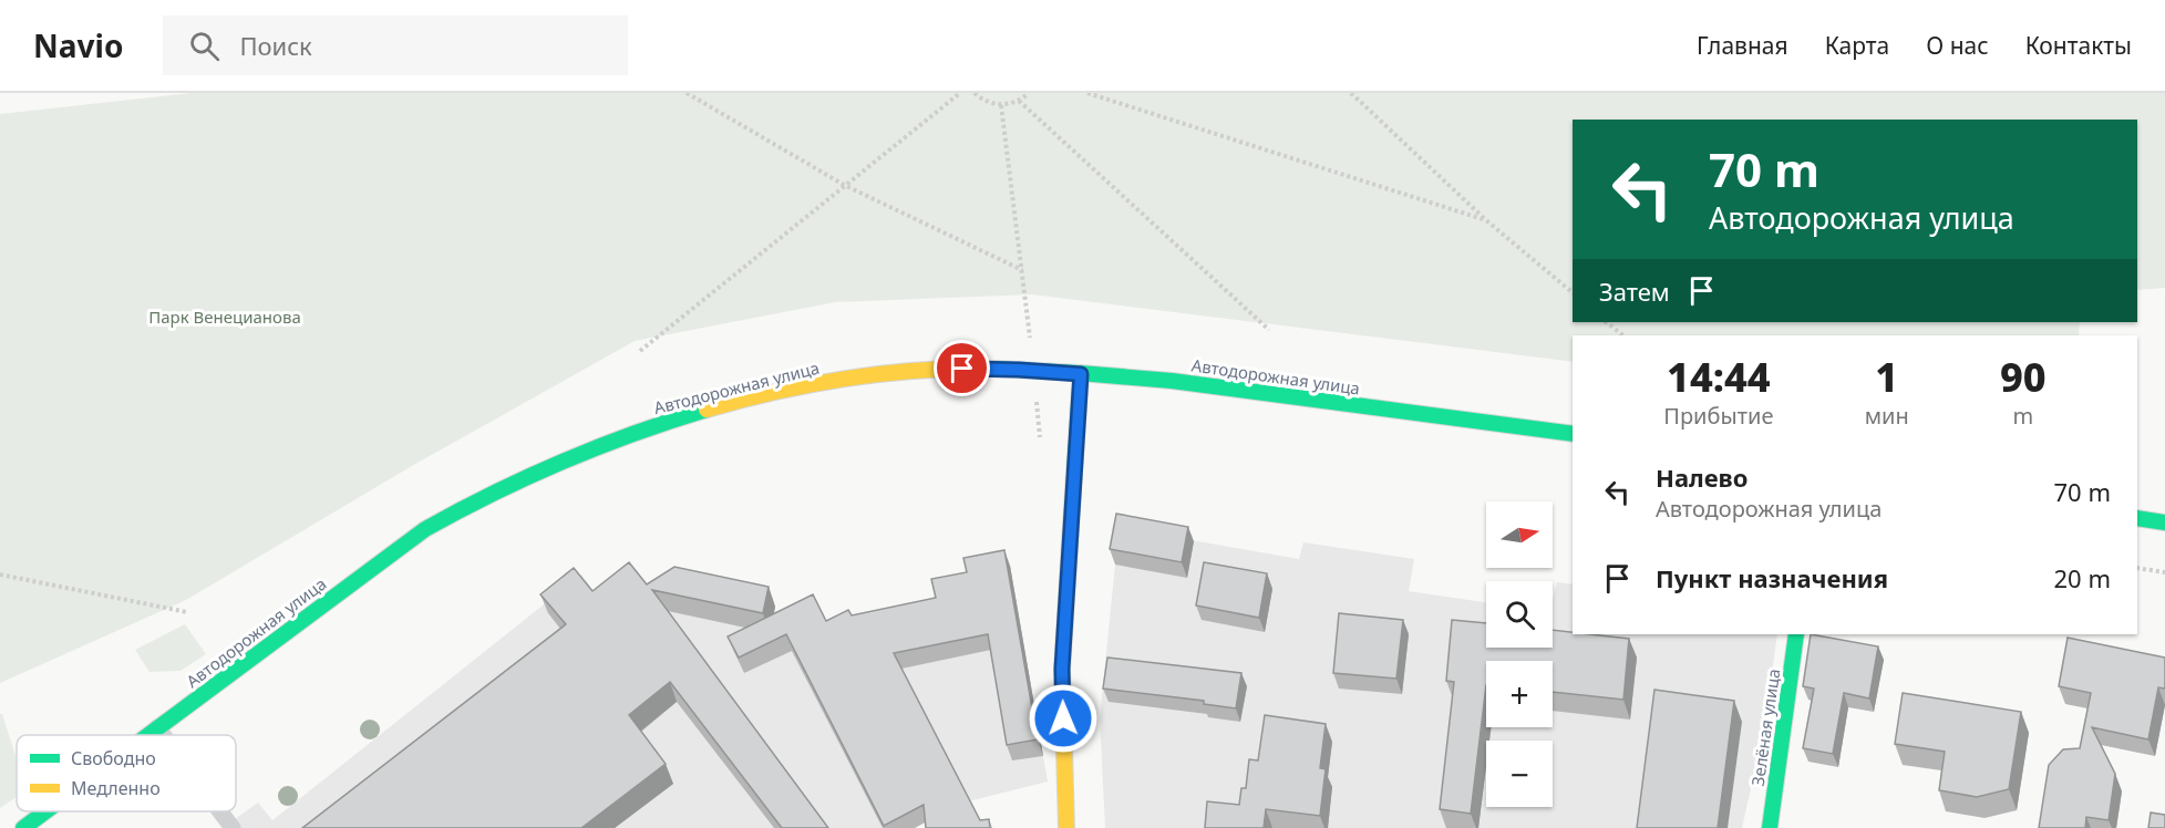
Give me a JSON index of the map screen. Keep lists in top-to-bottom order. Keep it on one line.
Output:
{"streets":{"main road":["Автодорожная улица","Зелёная улица"]},"parks":["Парк Венецианова"],"legend":["Свободно","Медленно"],"north":"right","page":{"header":"Navio","search":"Поиск","nav":["Главная","Карта","О нас","Контакты"],"turn":["70 m","Автодорожная улица"],"then":"Затем","eta":["14:44","Прибытие","1","мин","90","m"],"list":[{"name":"Налево","note":"Автодорожная улица","value":"70 m"},{"name":"Пункт назначения","value":"20 m"}],"map_buttons":["+","−"]}}
